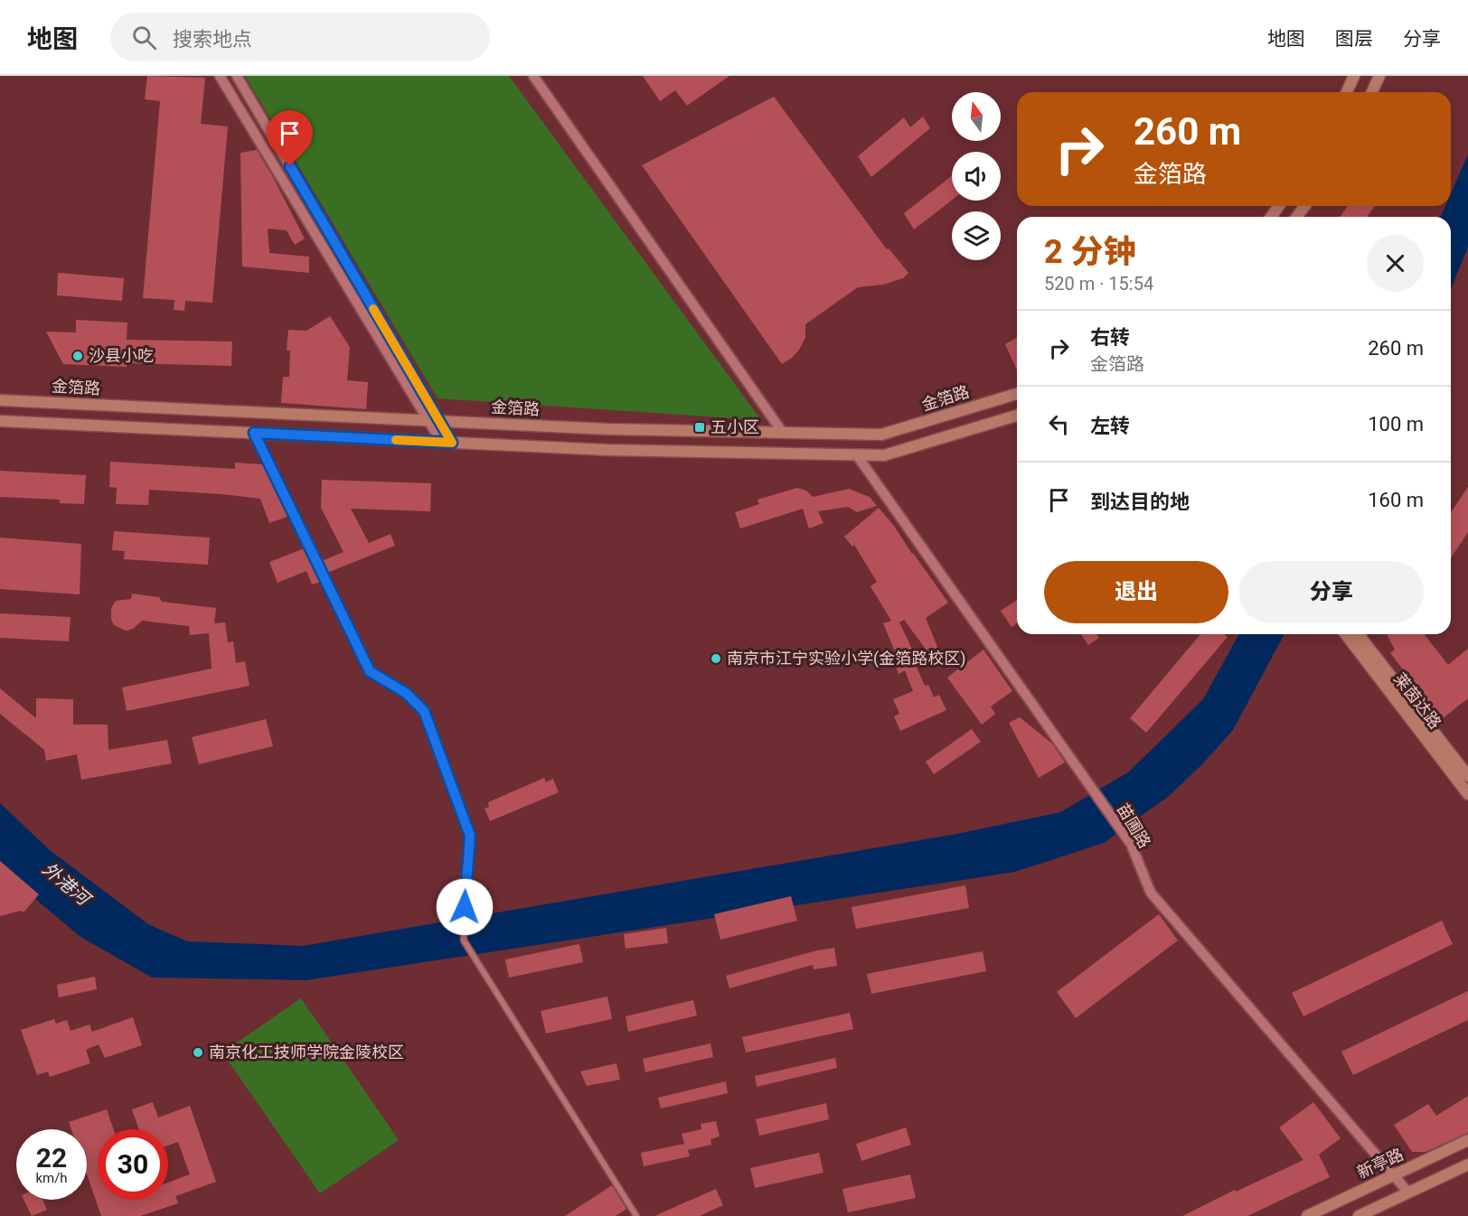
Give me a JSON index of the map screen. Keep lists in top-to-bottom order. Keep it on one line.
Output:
{"streets":{"main road":["金箔路","莱茵达路","新亭路"],"street":["苗圃路"]},"crossings":[["苗圃路","新亭路"]],"water":["外港河"],"places":{"other":["沙县小吃","南京市江宁实验小学(金箔路校区)","南京化工技师学院金陵校区"],"transit":["五小区"]},"north":"top","page":{"header":"地图","search":"搜索地点","nav":["地图","图层","分享"],"turn":["260 m","金箔路"],"heading":["2 分钟","520 m · 15:54"],"list":[{"name":"右转","note":"金箔路","value":"260 m"},{"name":"左转","value":"100 m"},{"name":"到达目的地","value":"160 m"}],"buttons":["退出","分享"],"speed":"22 km/h","limit":"30"}}
